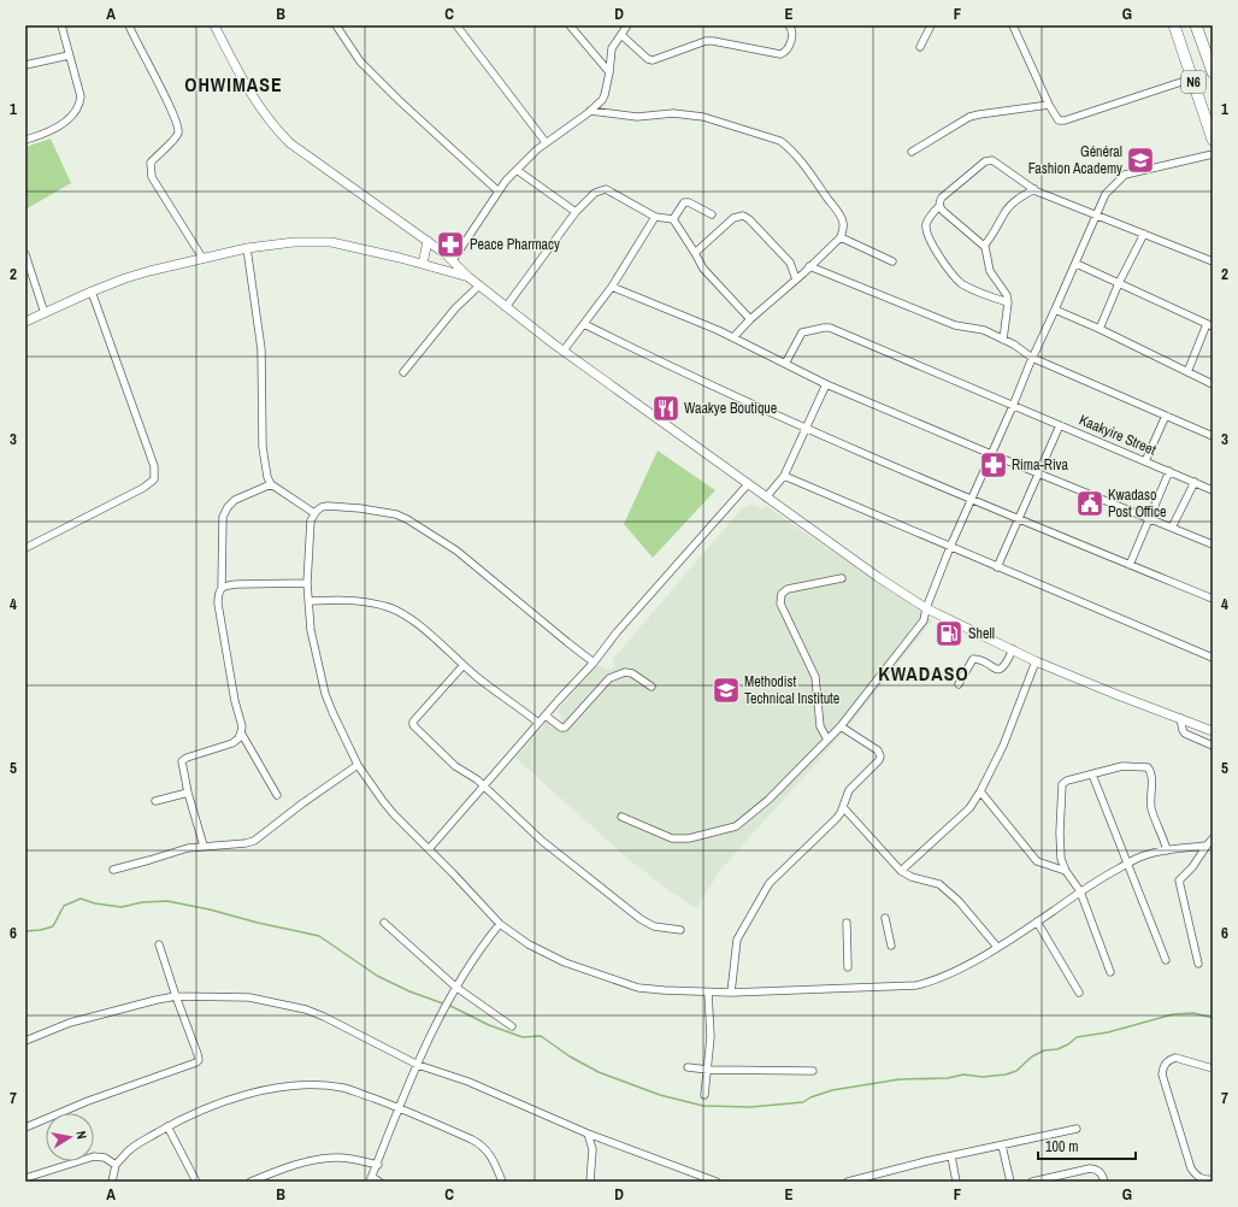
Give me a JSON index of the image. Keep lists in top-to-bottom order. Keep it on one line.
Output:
{"streets":{"main road":["N6"],"street":["Kaakyire Street"]},"districts":["OHWIMASE","KWADASO"],"places":{"school or university":["Général Fashion Academy","Methodist Technical Institute"],"pharmacy":["Peace Pharmacy","Rima-Riva"],"restaurant":["Waakye Boutique"],"public building":["Kwadaso Post Office"],"fuel station":["Shell"]},"scale_bar":"100 m","north":"right","grid":{"columns":["A","B","C","D","E","F","G"],"rows":["1","2","3","4","5","6","7"]}}
